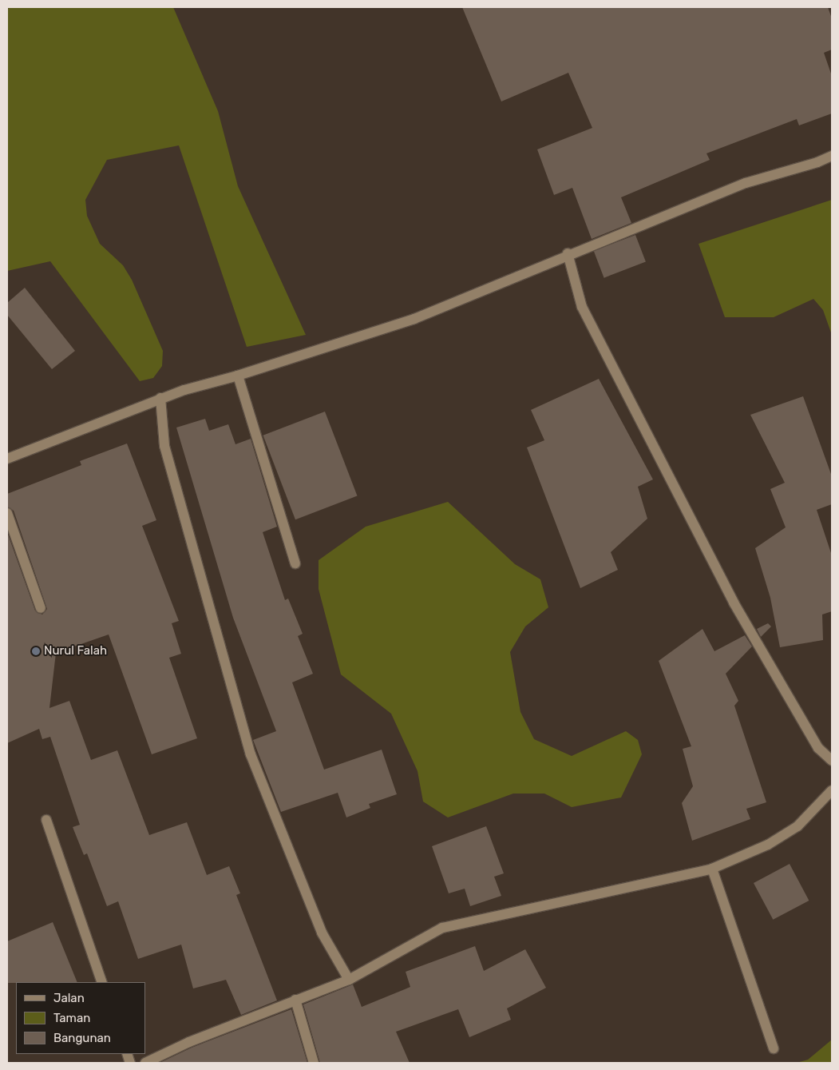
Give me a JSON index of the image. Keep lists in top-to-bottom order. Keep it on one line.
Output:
{"places":["Nurul Falah"],"legend":["Jalan","Taman","Bangunan"]}
